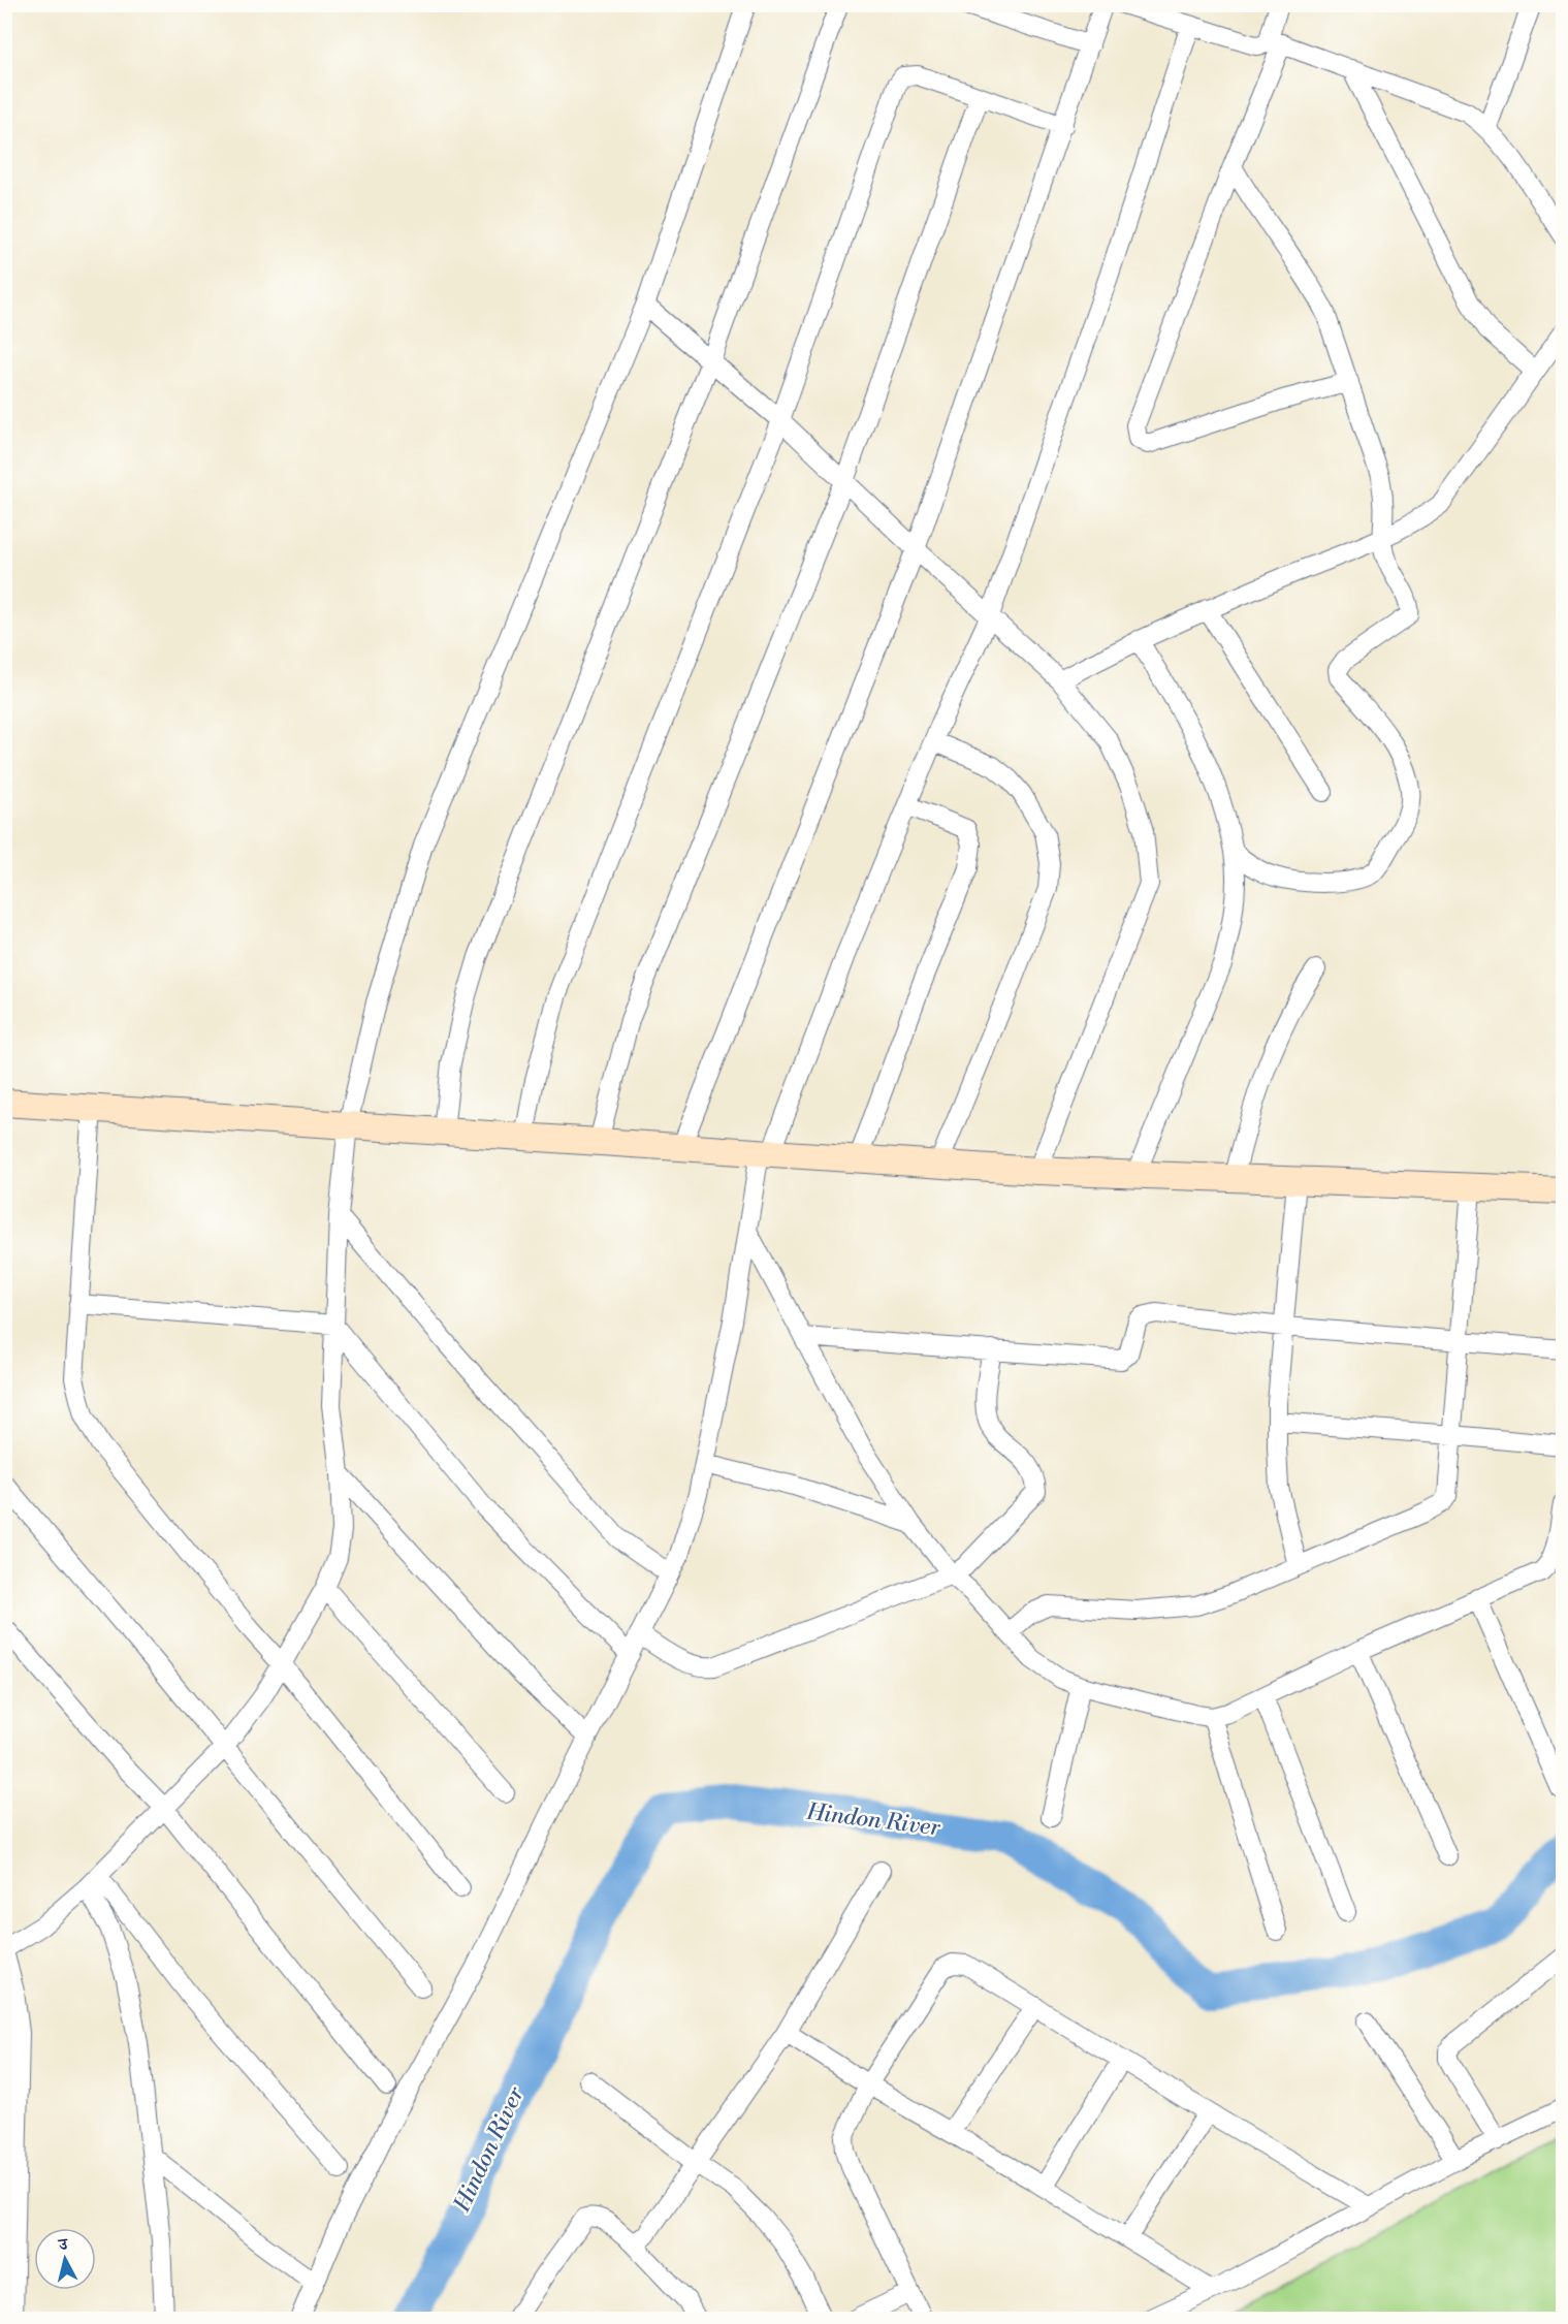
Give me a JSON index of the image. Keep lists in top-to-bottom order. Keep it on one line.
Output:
{"water":["Hindon River"],"north":"top"}
